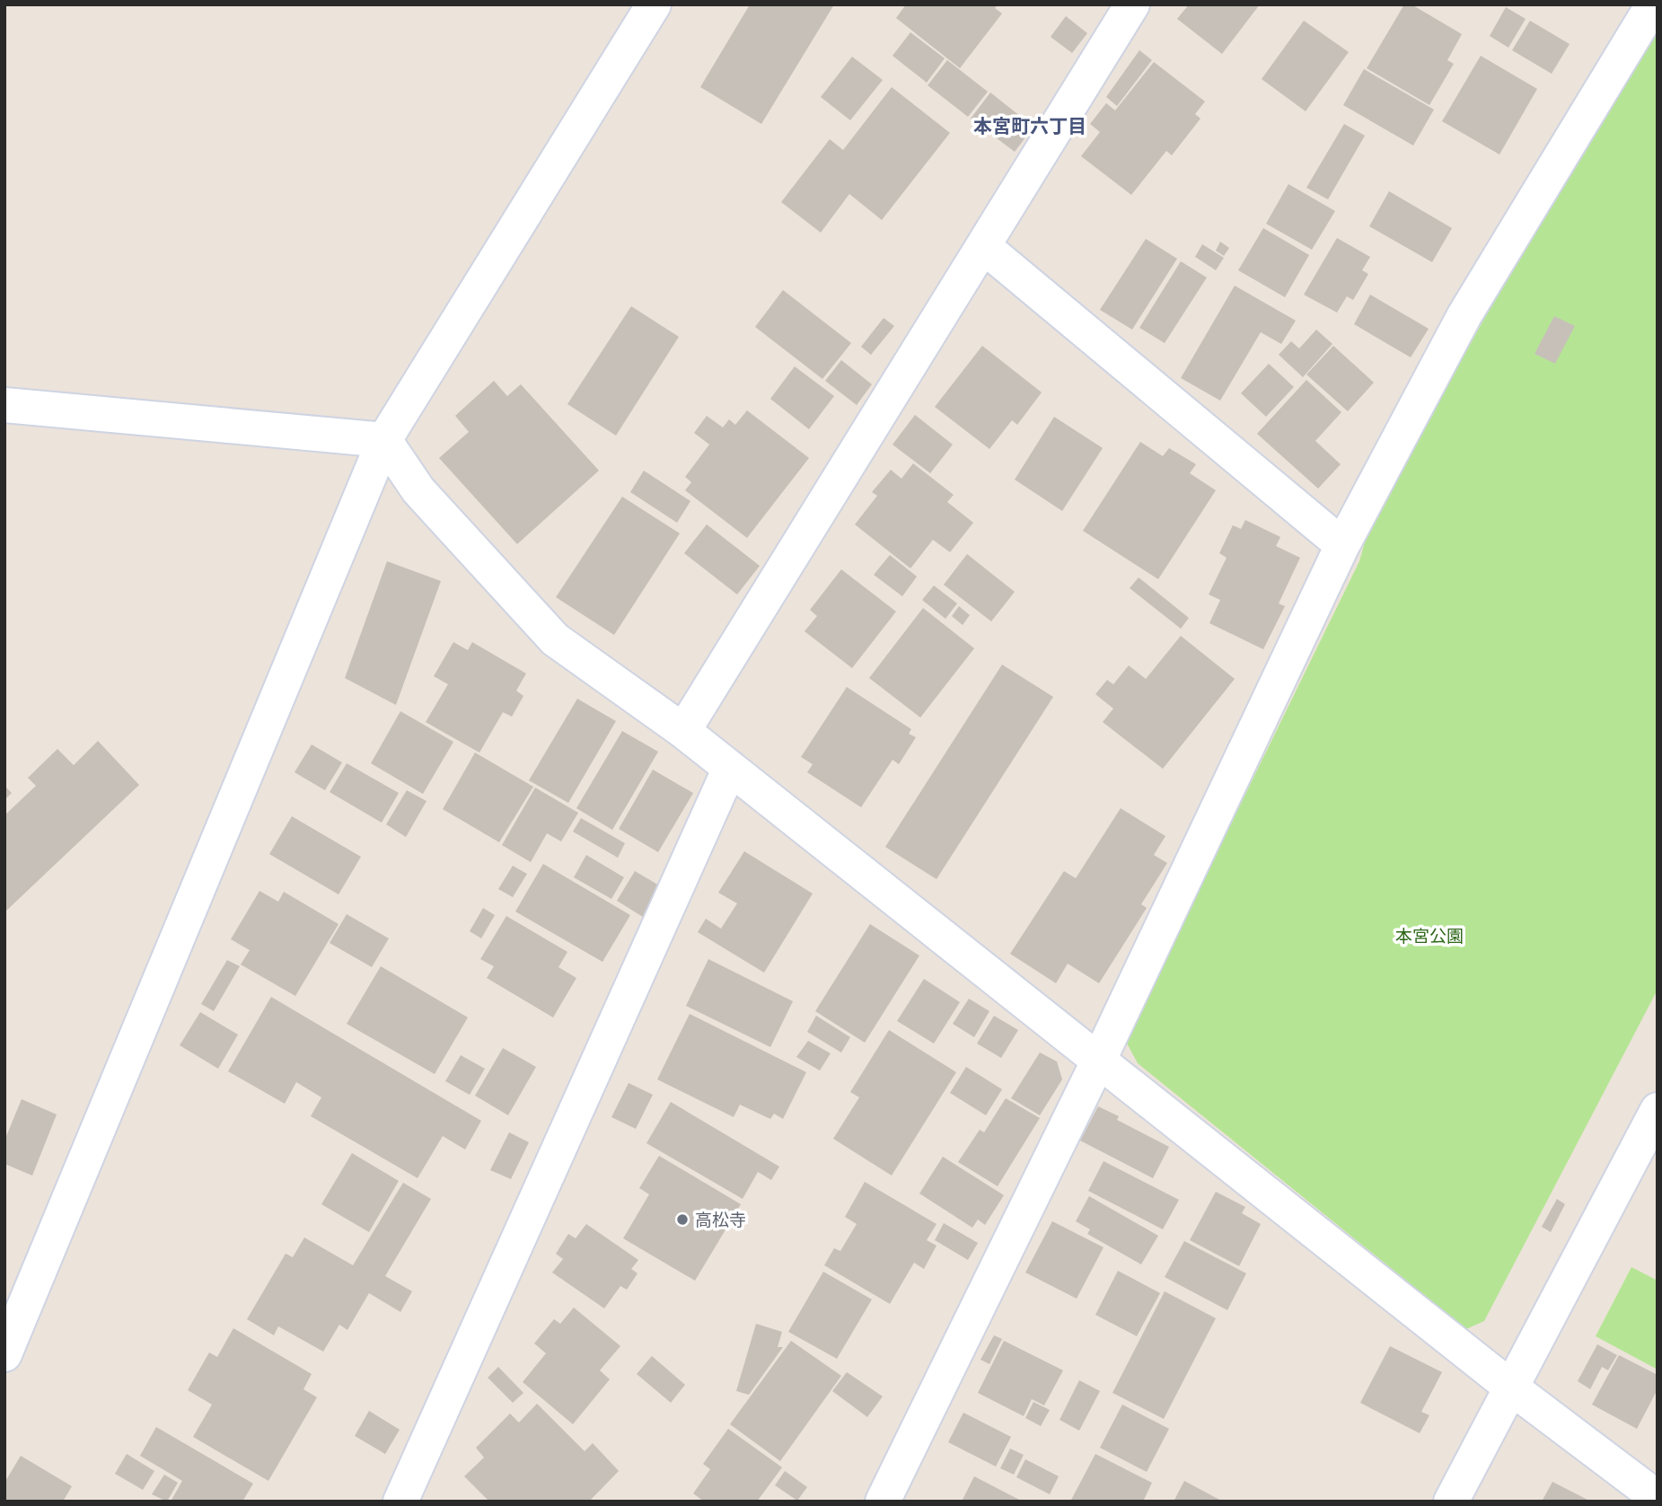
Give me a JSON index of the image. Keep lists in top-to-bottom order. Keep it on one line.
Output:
{"districts":["本宮町六丁目"],"parks":["本宮公園"],"places":["高松寺"]}
